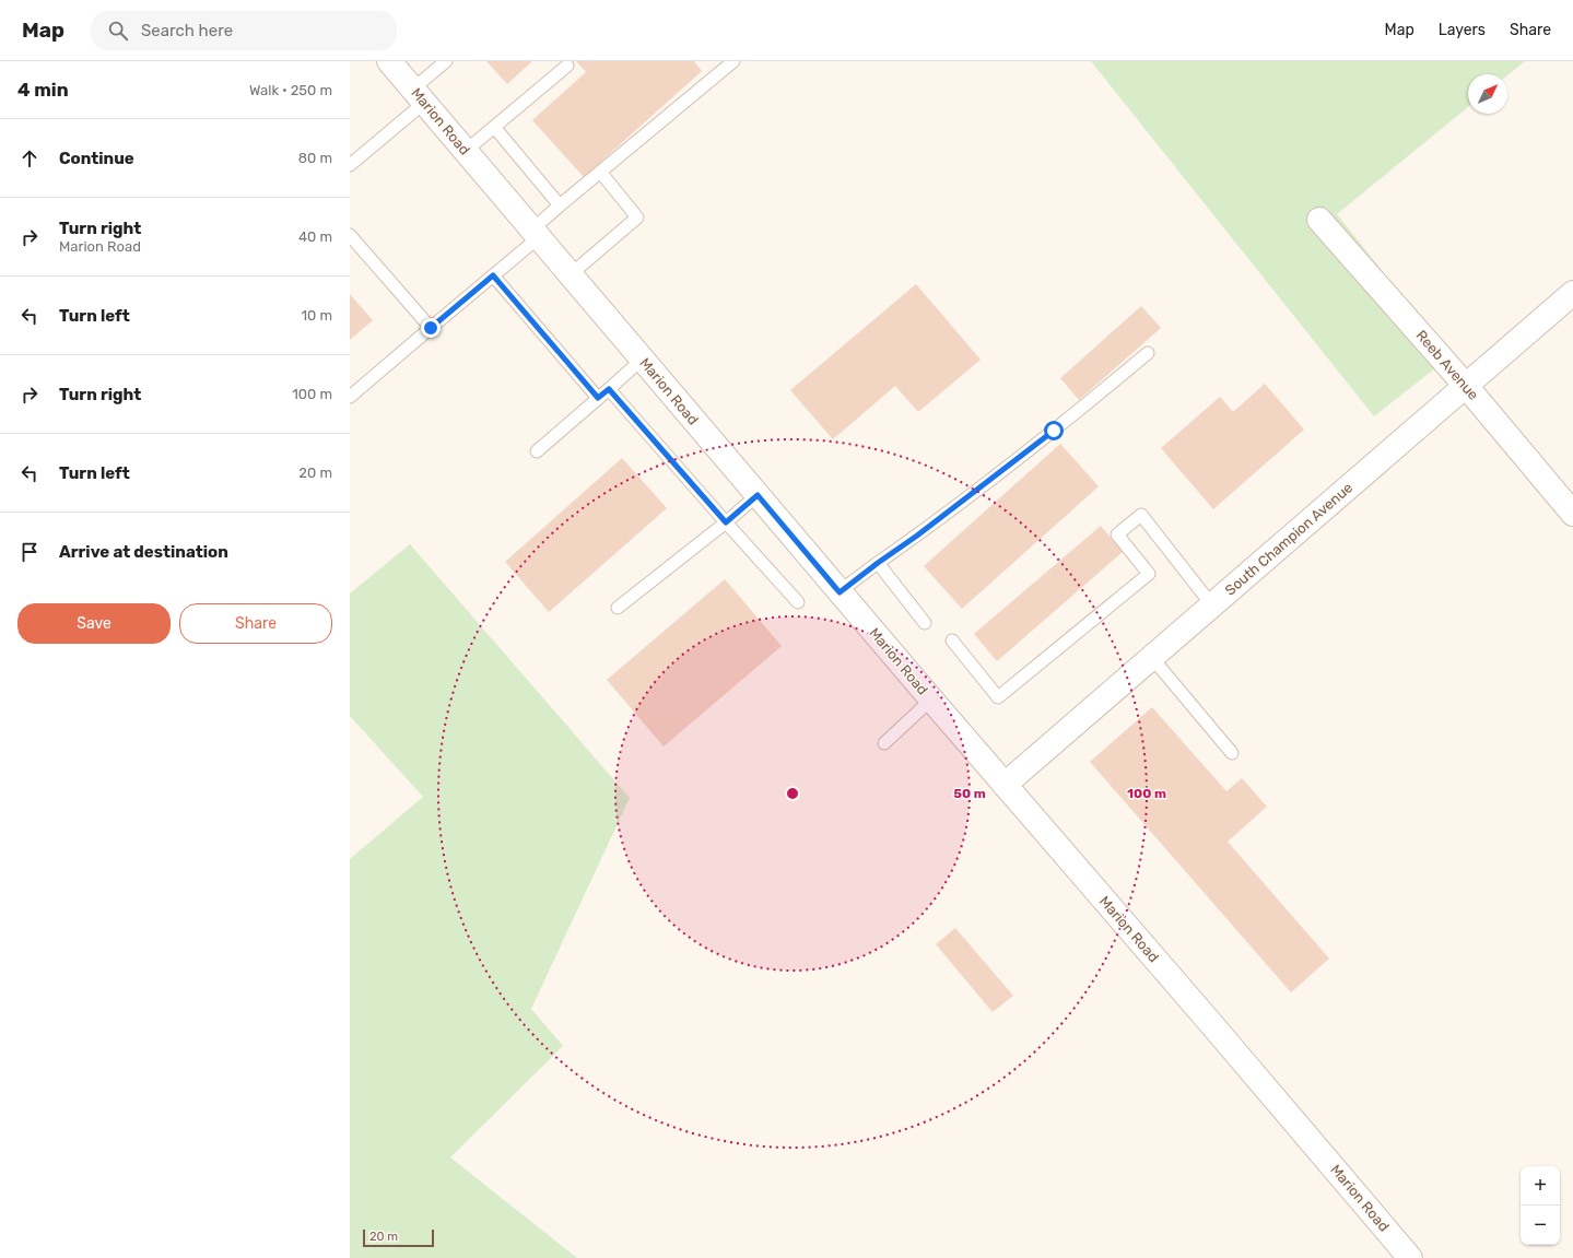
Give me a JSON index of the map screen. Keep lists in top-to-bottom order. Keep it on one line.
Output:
{"streets":{"street":["Marion Road","Reeb Avenue","South Champion Avenue"]},"crossings":[["Marion Road","South Champion Avenue"],["Reeb Avenue","South Champion Avenue"]],"scale_bar":"20 m","north":"top right","page":{"header":"Map","search":"Search here","nav":["Map","Layers","Share"],"heading":["4 min","Walk · 250 m"],"list":[["Continue","80 m"],["Turn right","Marion Road","40 m"],["Turn left","10 m"],["Turn right","100 m"],["Turn left","20 m"],"Arrive at destination"],"buttons":["Save","Share"],"map_buttons":["+","−"],"scale":"20 m"},"rings":["50 m","100 m"]}
